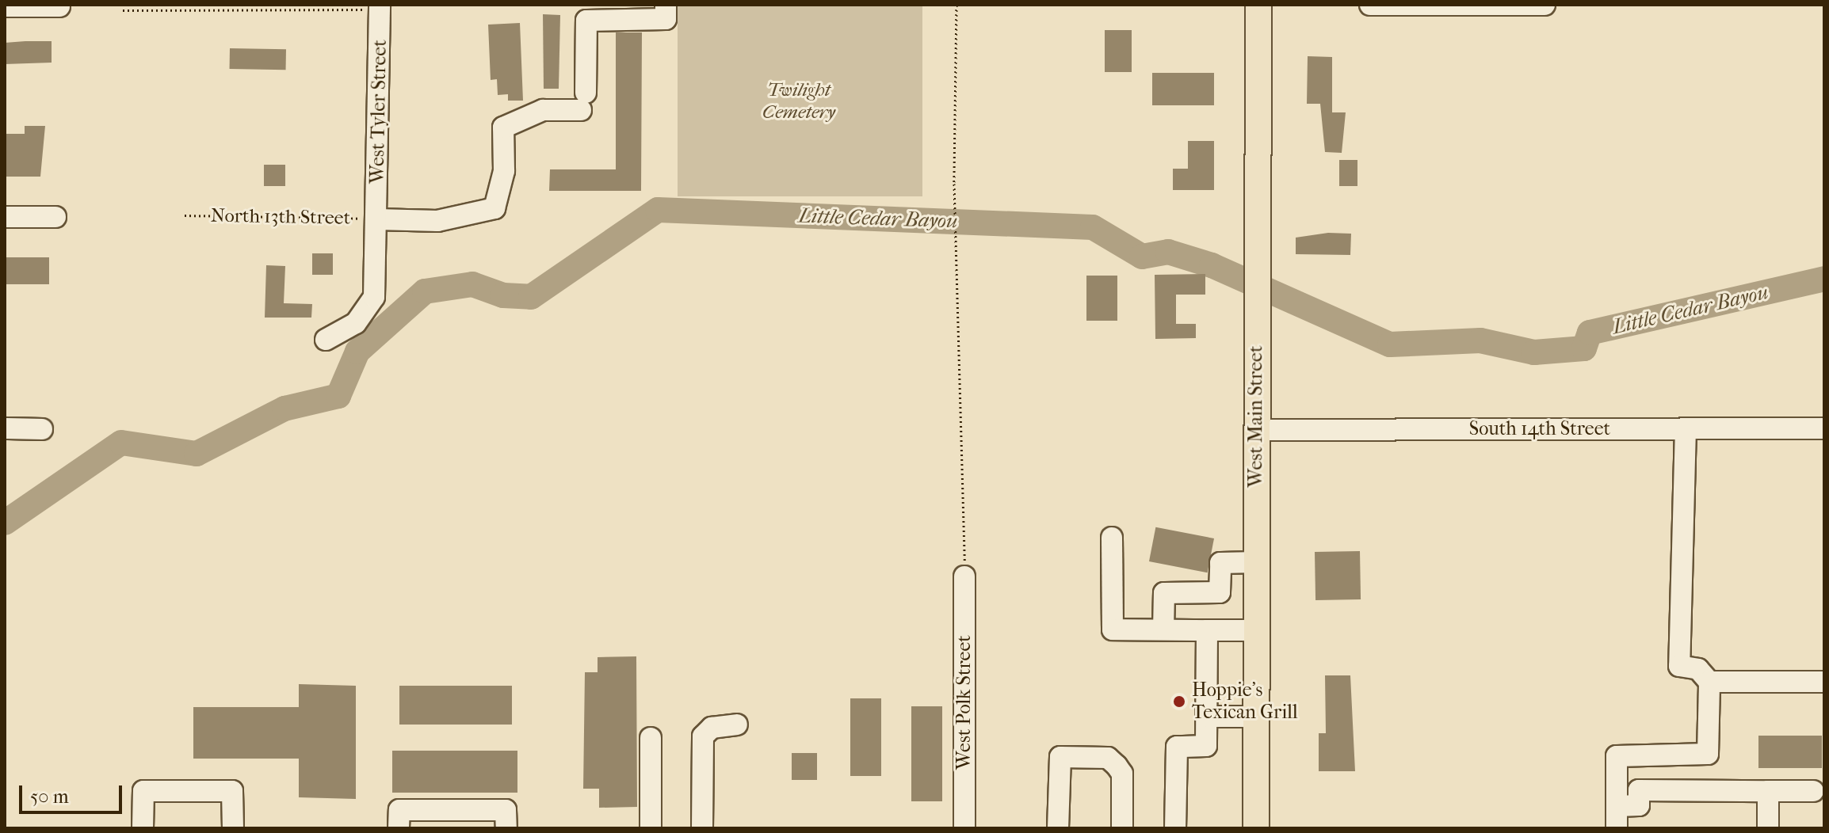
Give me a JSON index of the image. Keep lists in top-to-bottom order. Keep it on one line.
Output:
{"streets":{"main road":["West Main Street"],"street":["West Tyler Street","South 14th Street","West Polk Street"],"path":["North 13th Street"]},"crossings":[["West Tyler Street","North 13th Street"],["West Main Street","South 14th Street"]],"water":["Little Cedar Bayou"],"parks":["Twilight Cemetery"],"places":["Hoppie's Texican Grill"],"scale_bar":"50 m"}
